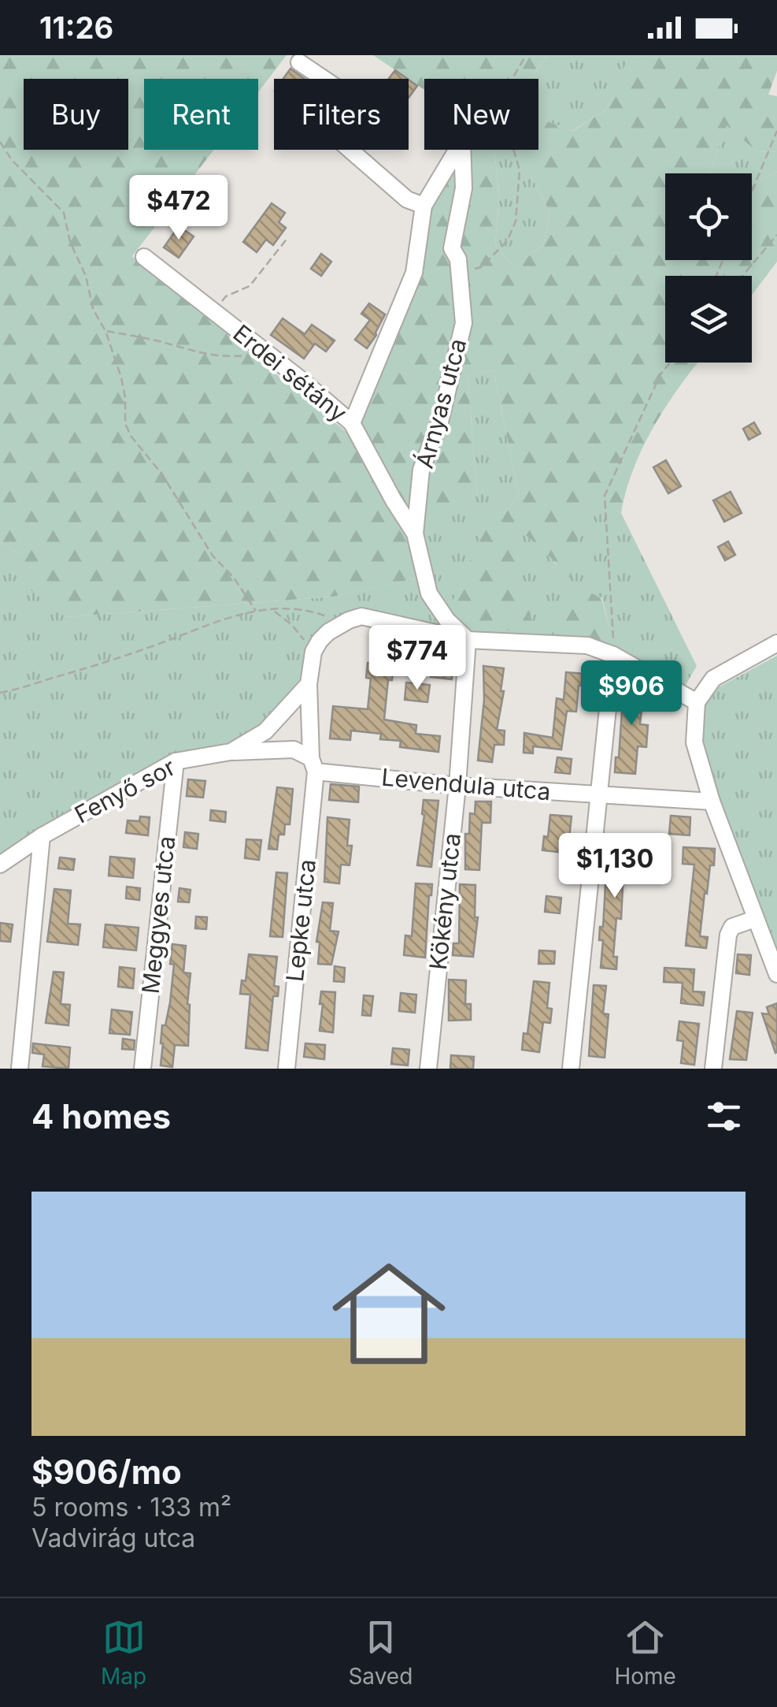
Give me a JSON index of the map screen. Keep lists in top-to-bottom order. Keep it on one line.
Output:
{"streets":{"street":["Erdei sétány","Árnyas utca","Levendula utca","Fenyő sor","Kökény utca","Meggyes utca","Lepke utca"]},"crossings":[["Erdei sétány","Árnyas utca"],["Erdei sétány","Kökény utca"],["Levendula utca","Fenyő sor"],["Levendula utca","Kökény utca"],["Levendula utca","Lepke utca"],["Fenyő sor","Meggyes utca"],["Fenyő sor","Lepke utca"]],"page":{"status":"11:26","chip":["Buy","Rent","Filters","New"],"price":["$472","$774","$906","$1,130"],"heading":"4 homes","list":[{"name":"$906/mo","note":"5 rooms · 133 m² · Vadvirág utca"}],"tabs":["Map","Saved","Home"]}}
